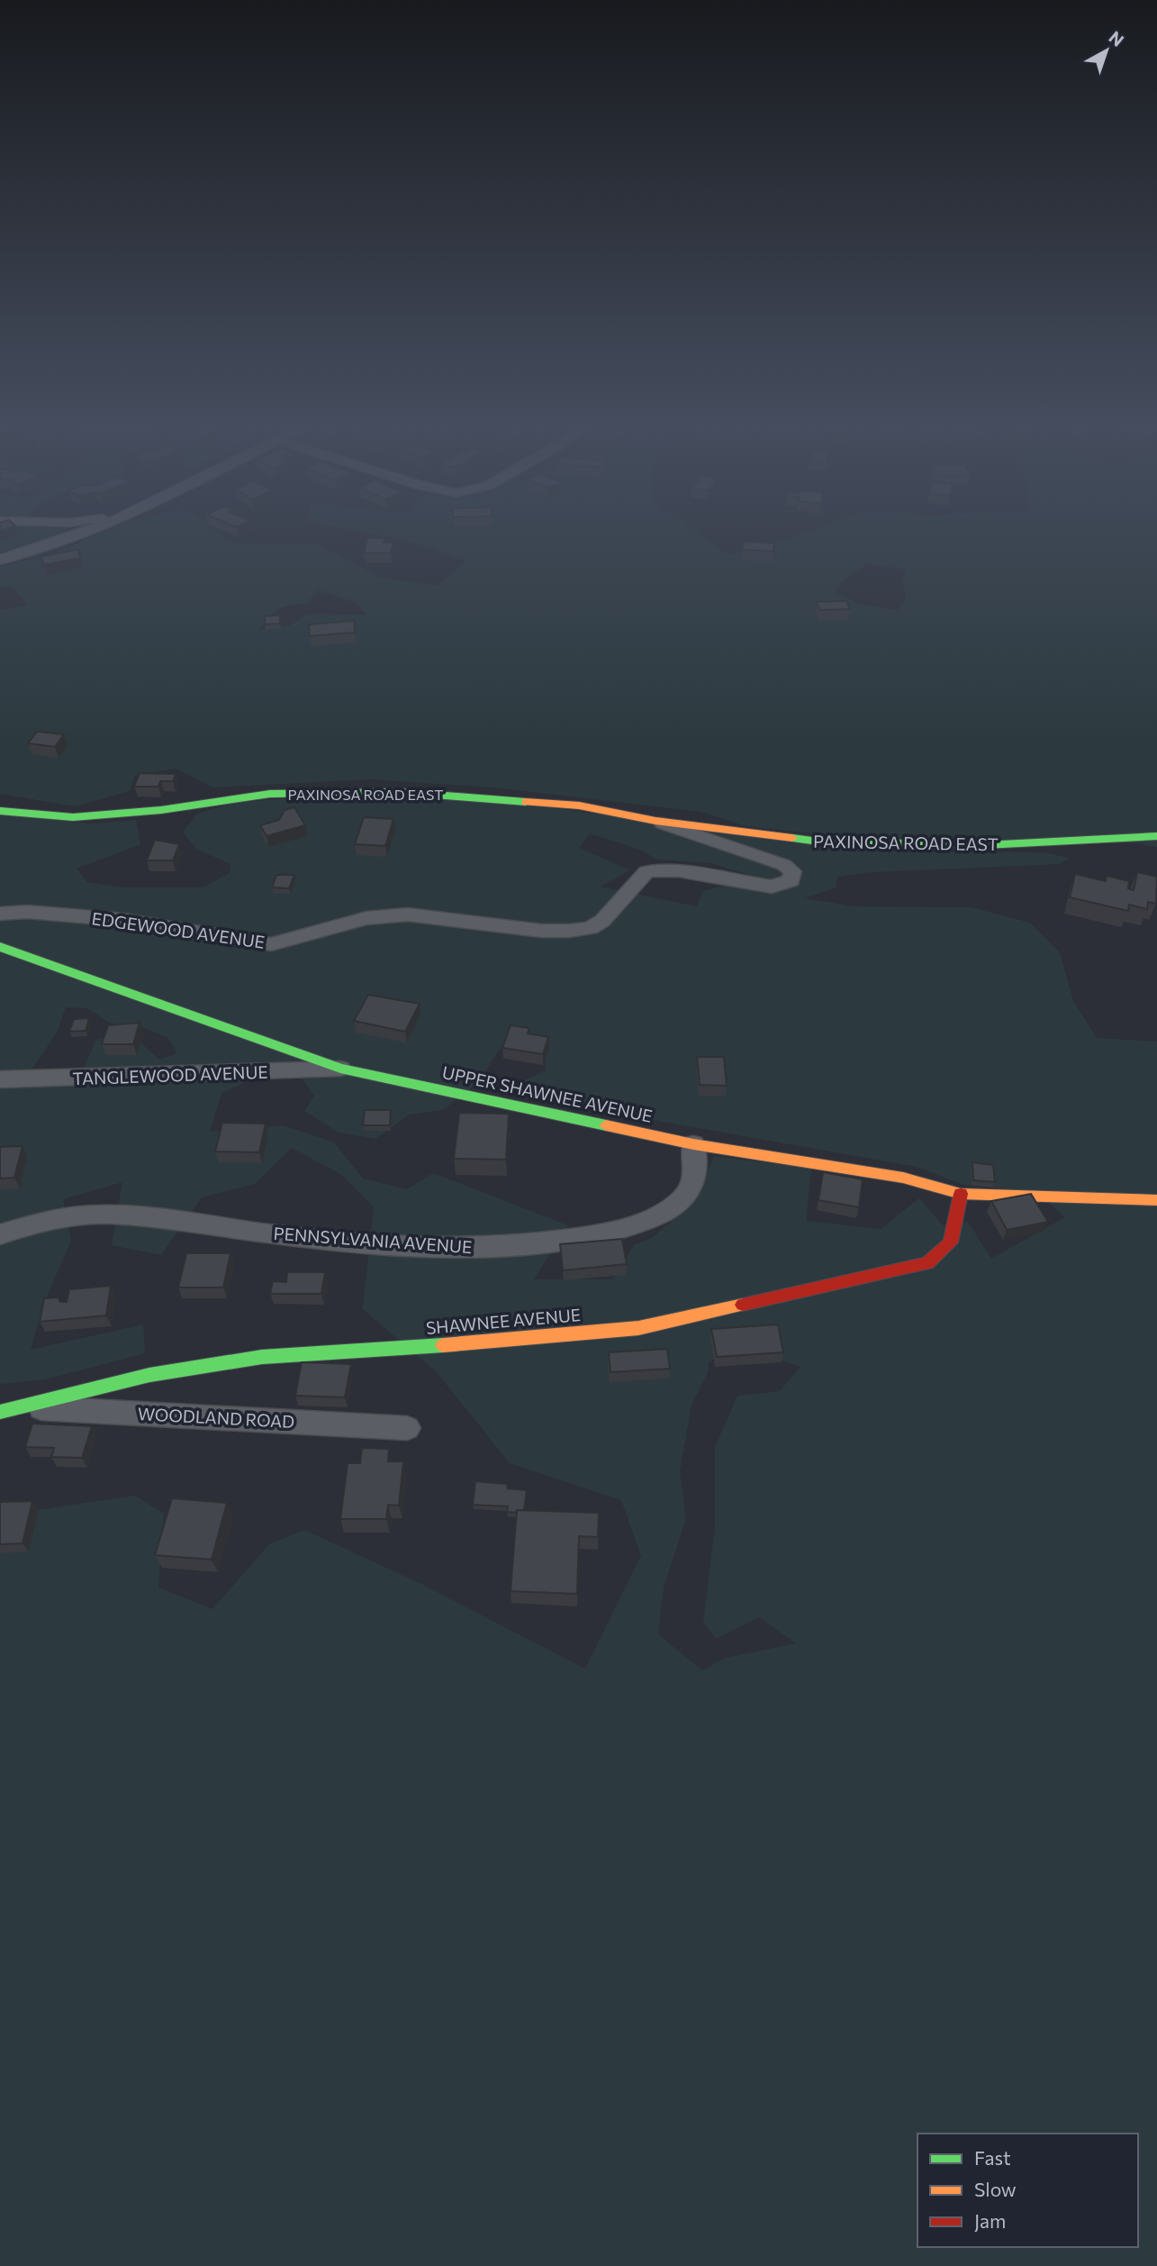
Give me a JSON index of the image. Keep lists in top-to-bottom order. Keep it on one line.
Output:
{"streets":{"street":["PAXINOSA ROAD EAST","EDGEWOOD AVENUE","TANGLEWOOD AVENUE","UPPER SHAWNEE AVENUE","PENNSYLVANIA AVENUE","SHAWNEE AVENUE","WOODLAND ROAD"]},"crossings":[["PAXINOSA ROAD EAST","EDGEWOOD AVENUE"],["TANGLEWOOD AVENUE","UPPER SHAWNEE AVENUE"],["UPPER SHAWNEE AVENUE","PENNSYLVANIA AVENUE"],["UPPER SHAWNEE AVENUE","SHAWNEE AVENUE"],["SHAWNEE AVENUE","WOODLAND ROAD"]],"legend":["Fast","Slow","Jam"],"north":"top right"}
